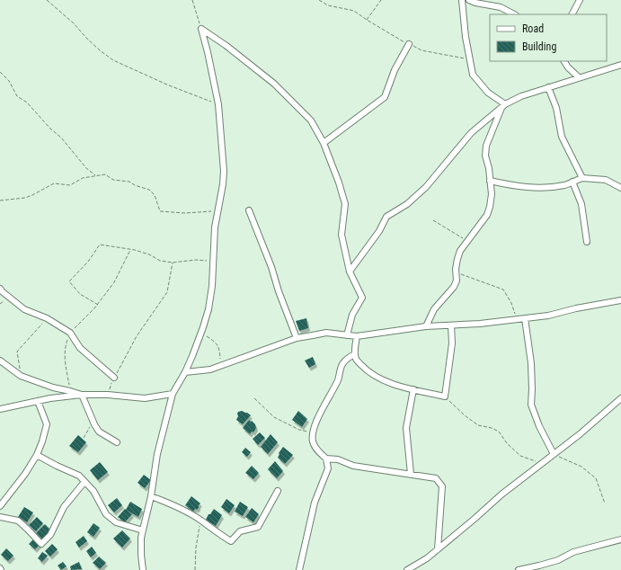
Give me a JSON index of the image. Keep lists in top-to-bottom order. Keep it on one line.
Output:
{"legend":["Road","Building"]}
